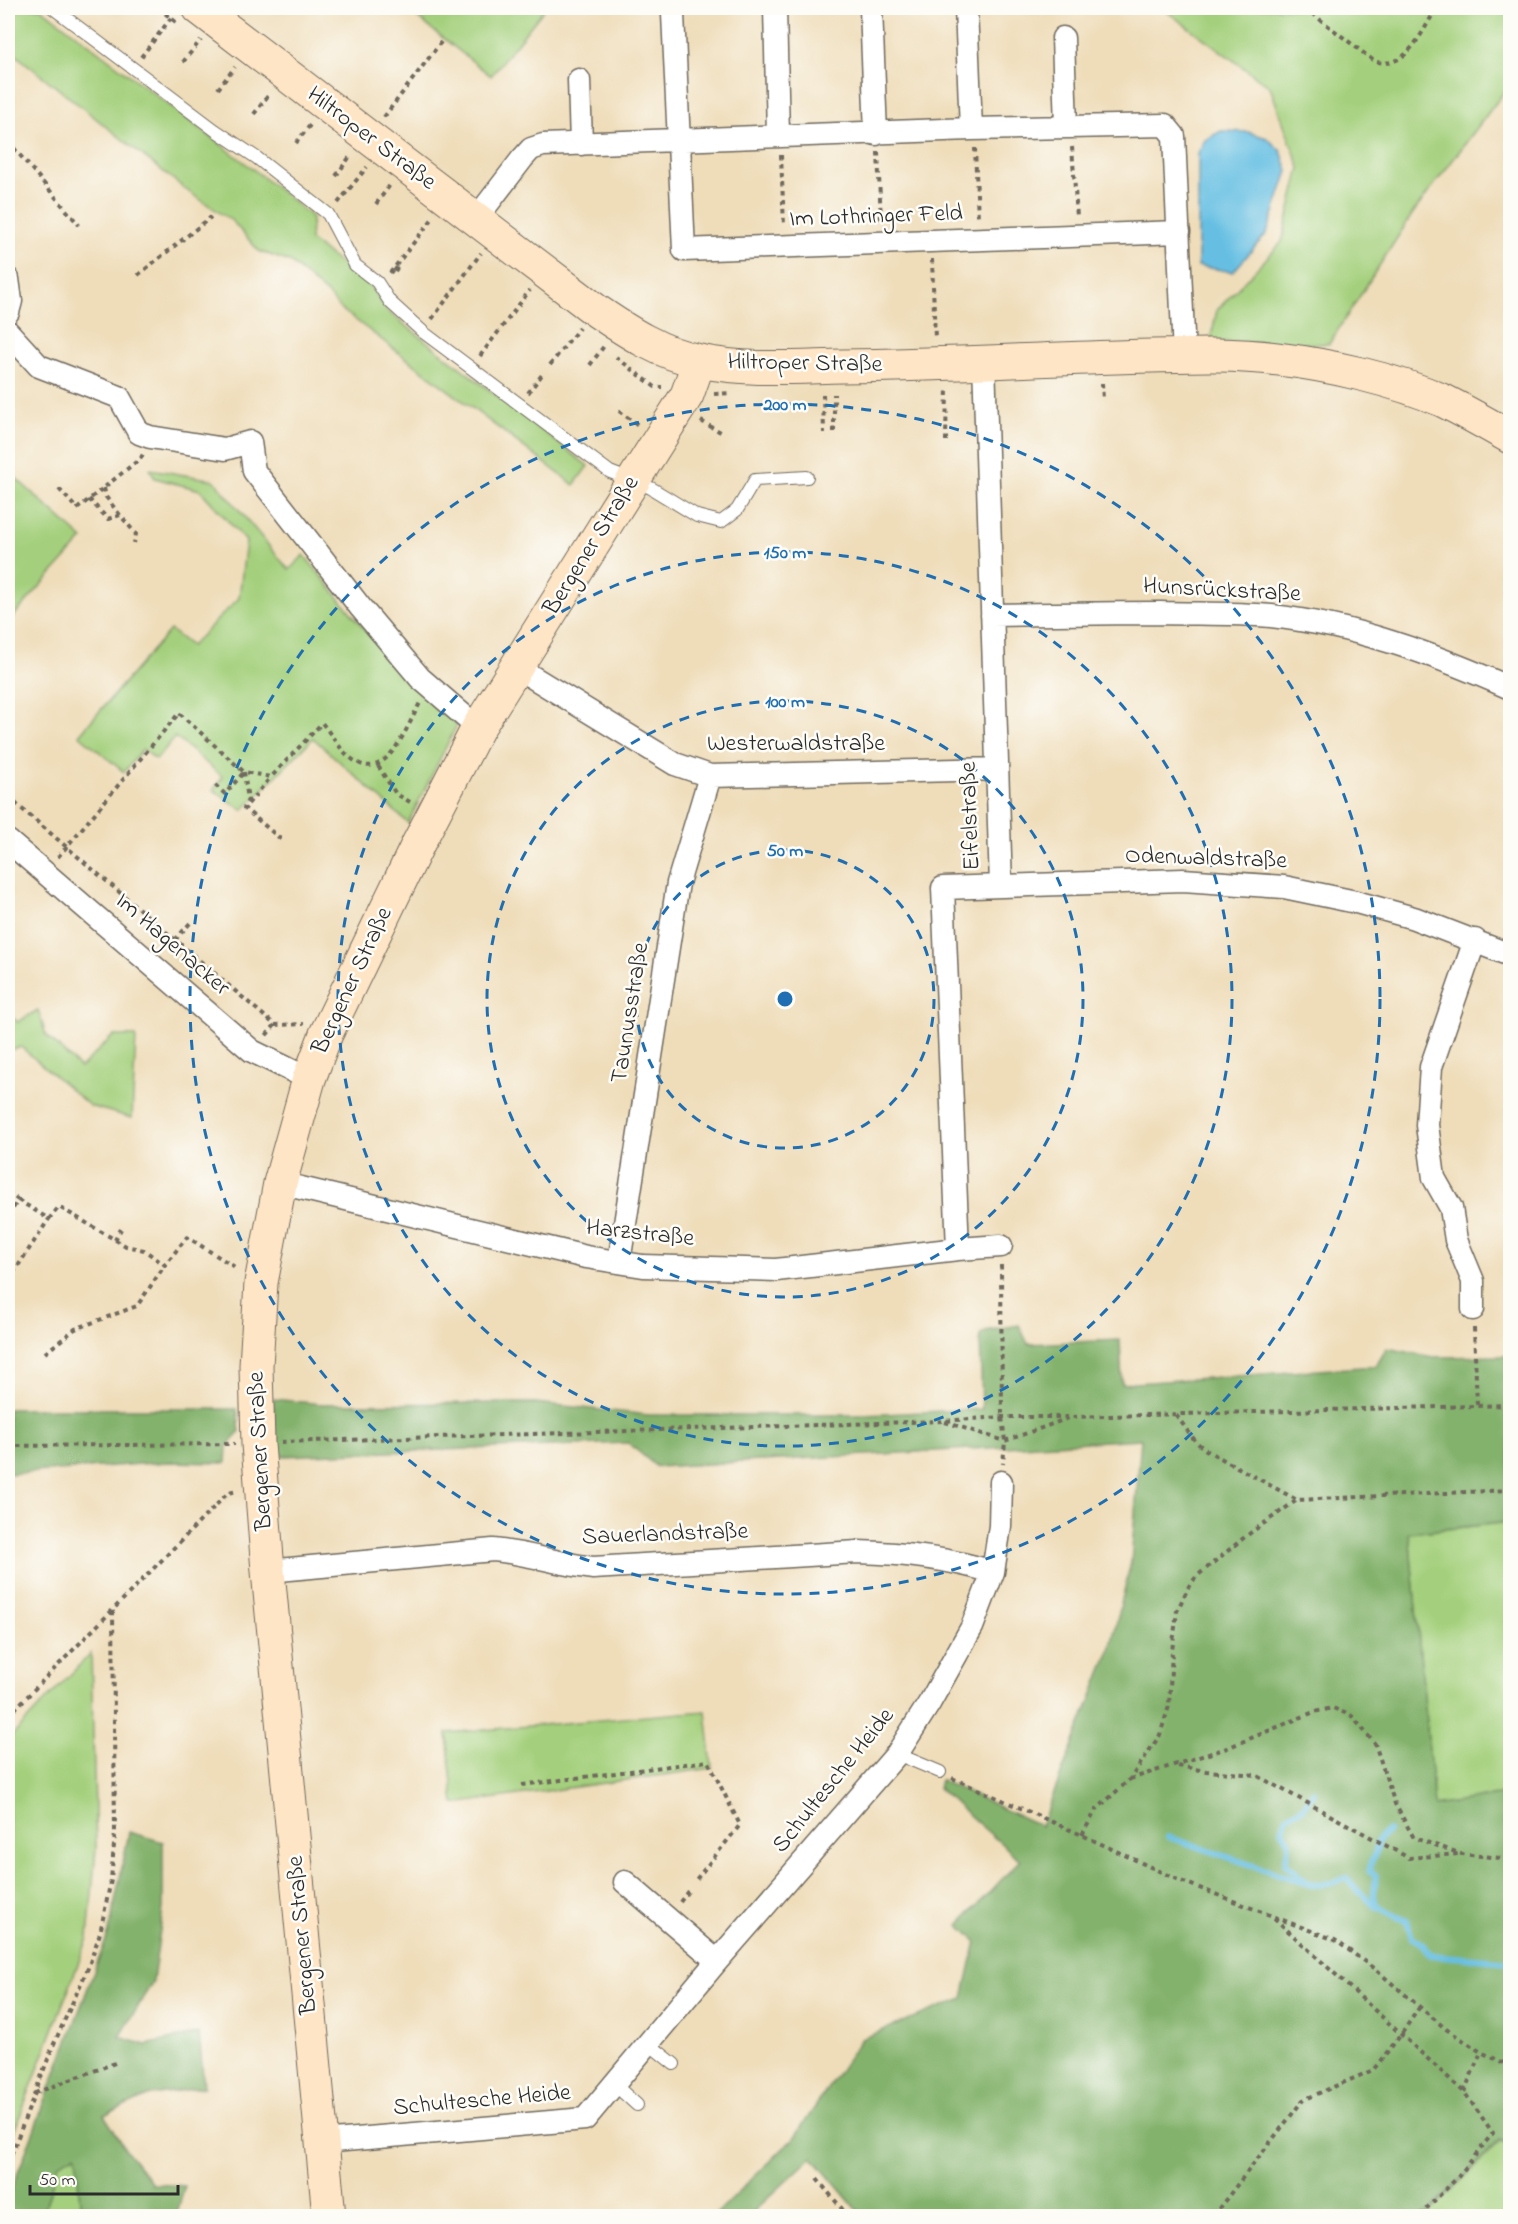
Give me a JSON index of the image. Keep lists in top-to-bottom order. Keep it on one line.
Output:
{"streets":{"street":["Hiltroper Straße","Im Lothringer Feld","Bergener Straße","Hunsrückstraße","Westerwaldstraße","Eifelstraße","Odenwaldstraße","Im Hagenacker","Taunusstraße","Harzstraße","Sauerlandstraße","Schultesche Heide"]},"crossings":[["Hiltroper Straße","Bergener Straße"],["Hiltroper Straße","Eifelstraße"],["Bergener Straße","Westerwaldstraße"],["Bergener Straße","Im Hagenacker"],["Bergener Straße","Harzstraße"],["Bergener Straße","Sauerlandstraße"],["Bergener Straße","Schultesche Heide"],["Hunsrückstraße","Eifelstraße"],["Westerwaldstraße","Eifelstraße"],["Westerwaldstraße","Taunusstraße"],["Eifelstraße","Odenwaldstraße"],["Eifelstraße","Harzstraße"],["Taunusstraße","Harzstraße"],["Sauerlandstraße","Schultesche Heide"]],"scale_bar":"50 m","rings":["200 m","150 m","100 m","50 m"]}
